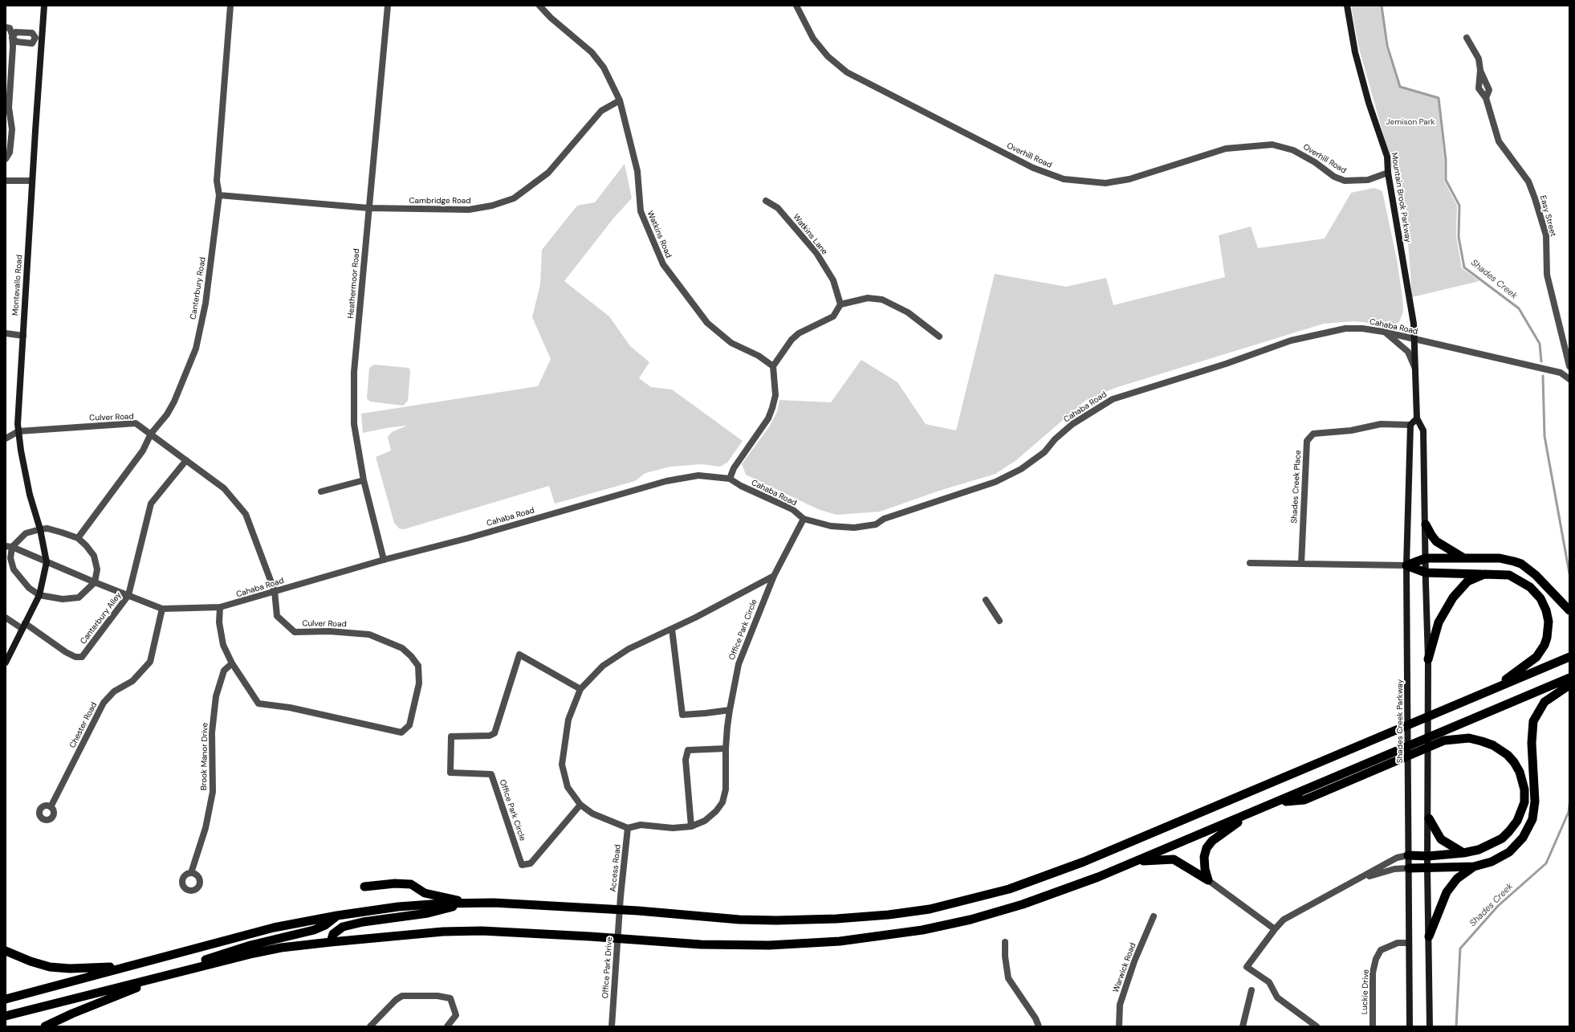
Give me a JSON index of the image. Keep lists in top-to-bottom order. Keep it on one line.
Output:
{"streets":{"main road":["Mountain Brook Parkway","Montevallo Road","Shades Creek Parkway"],"street":["Overhill Road","Cambridge Road","Easy Street","Watkins Road","Watkins Lane","Heathermoor Road","Canterbury Road","Cahaba Road","Culver Road","Shades Creek Place","Canterbury Alley","Office Park Circle","Chester Road","Brook Manor Drive","Access Road","Office Park Drive","Warwick Road","Luckie Drive"]},"crossings":[["Overhill Road","Mountain Brook Parkway"],["Mountain Brook Parkway","Cahaba Road"],["Cambridge Road","Watkins Road"],["Cambridge Road","Heathermoor Road"],["Cambridge Road","Canterbury Road"],["Heathermoor Road","Cahaba Road"],["Montevallo Road","Cahaba Road"],["Montevallo Road","Culver Road"],["Canterbury Road","Culver Road"],["Cahaba Road","Culver Road"],["Cahaba Road","Canterbury Alley"],["Cahaba Road","Office Park Circle"],["Cahaba Road","Chester Road"],["Culver Road","Canterbury Alley"],["Culver Road","Brook Manor Drive"],["Shades Creek Place","Shades Creek Parkway"],["Office Park Circle","Access Road"],["Shades Creek Parkway","Luckie Drive"],["Access Road","Office Park Drive"]],"water":["Shades Creek"],"parks":["Jemison Park"]}
